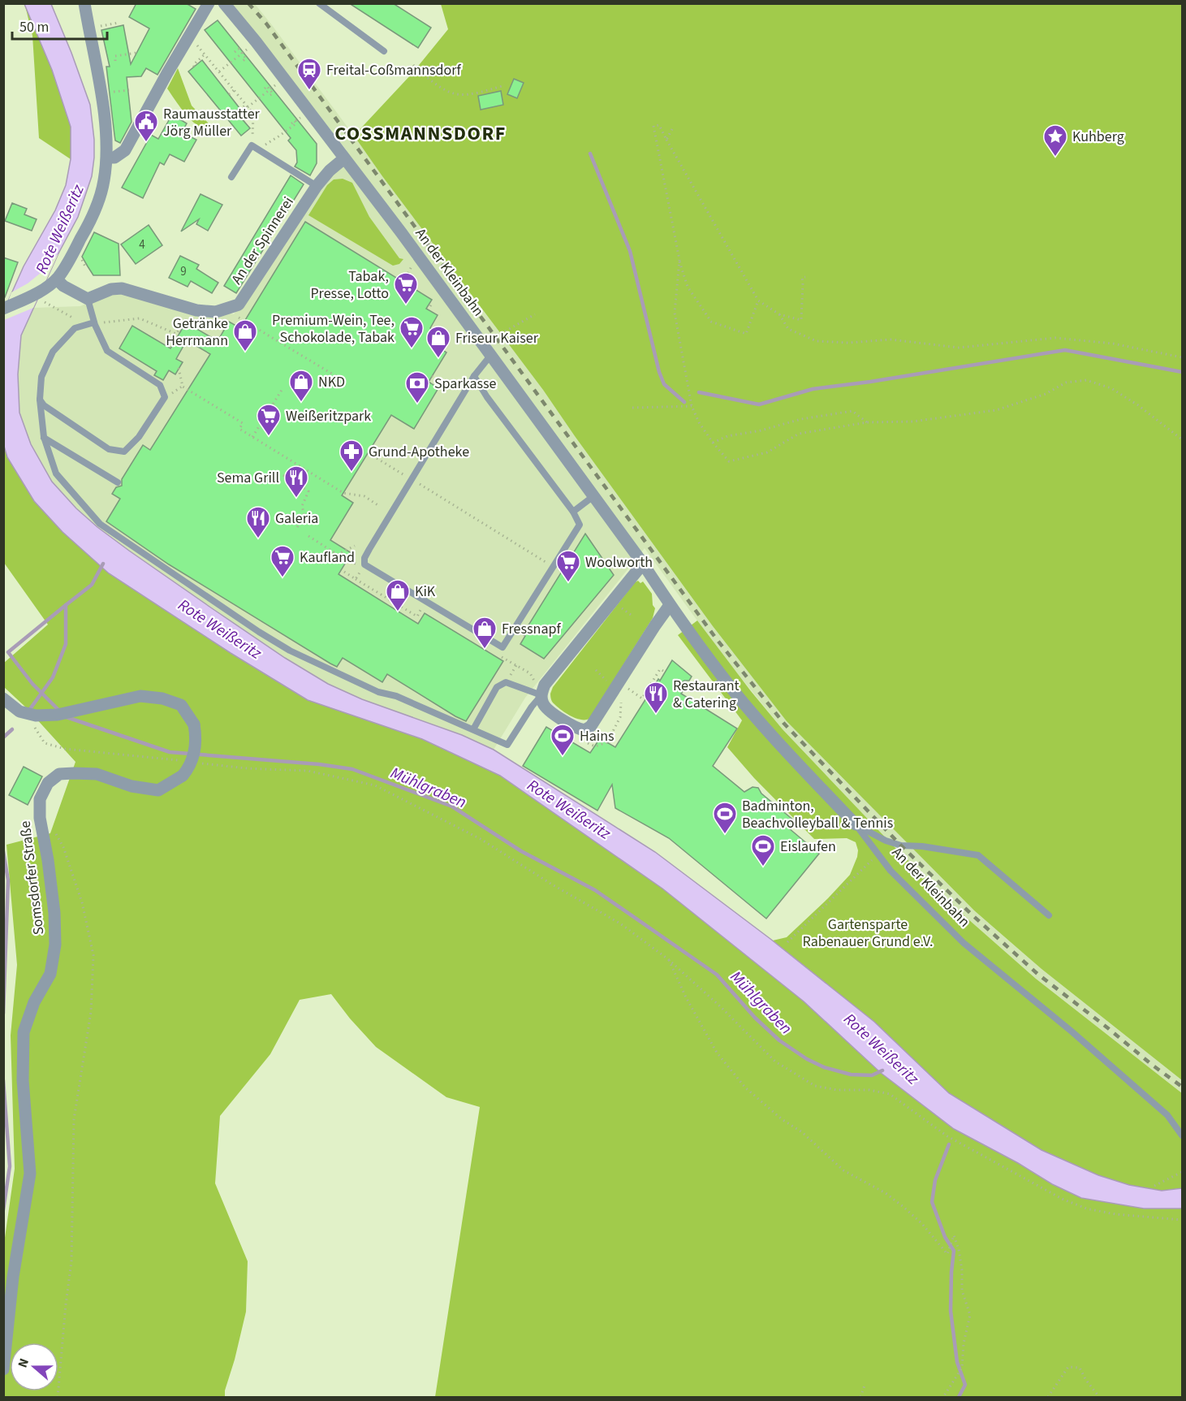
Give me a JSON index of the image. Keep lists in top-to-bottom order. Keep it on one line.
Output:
{"streets":{"street":["An der Spinnerei","An der Kleinbahn","Somsdorfer Straße"]},"crossings":[["An der Spinnerei","An der Kleinbahn"]],"districts":["COSSMANNSDORF"],"water":["Rote Weißeritz","Mühlgraben"],"parks":["Gartensparte Rabenauer Grund e.V."],"places":{"station":["Freital-Coßmannsdorf"],"public building":["Raumausstatter Jörg Müller"],"place":["Kuhberg"],"supermarket":["Tabak, Presse, Lotto","Premium-Wein, Tee, Schokolade, Tabak","Weißeritzpark","Kaufland","Woolworth"],"shop":["Getränke Herrmann","Friseur Kaiser","NKD","KiK","Fressnapf"],"bank":["Sparkasse"],"pharmacy":["Grund-Apotheke"],"restaurant":["Sema Grill","Galeria","Restaurant & Catering"],"sports":["Hains","Badminton, Beachvolleyball & Tennis","Eislaufen"]},"house_numbers":["4","9"],"scale_bar":"50 m","north":"left"}
